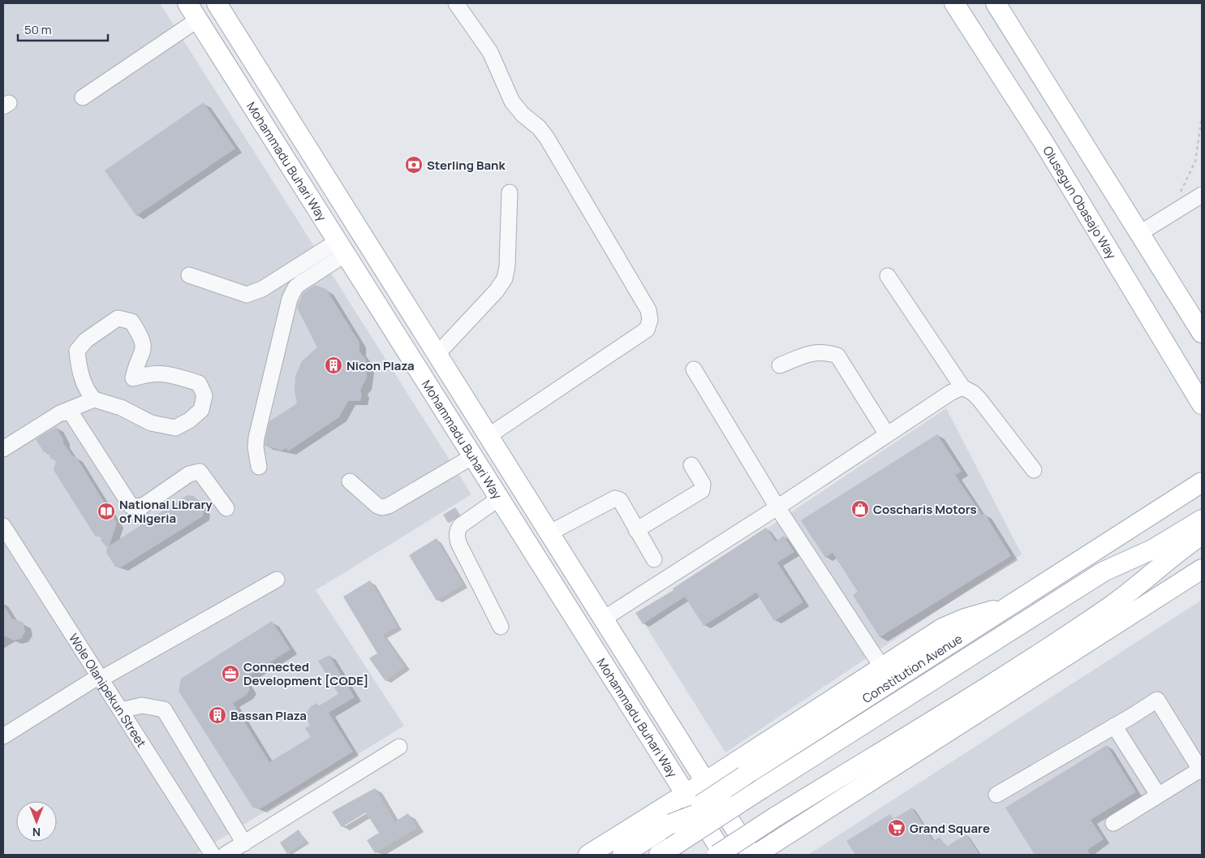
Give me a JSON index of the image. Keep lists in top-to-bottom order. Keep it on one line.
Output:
{"streets":{"main road":["Mohammadu Buhari Way","Olusegun Obasajo Way","Constitution Avenue"],"street":["Wole Olanipekun Street"]},"places":{"bank":["Sterling Bank"],"building":["Nicon Plaza","Bassan Plaza"],"shop":["Coscharis Motors"],"library":["National Library of Nigeria"],"office":["Connected Development [CODE]"],"supermarket":["Grand Square"]},"scale_bar":"50 m","north":"bottom"}
